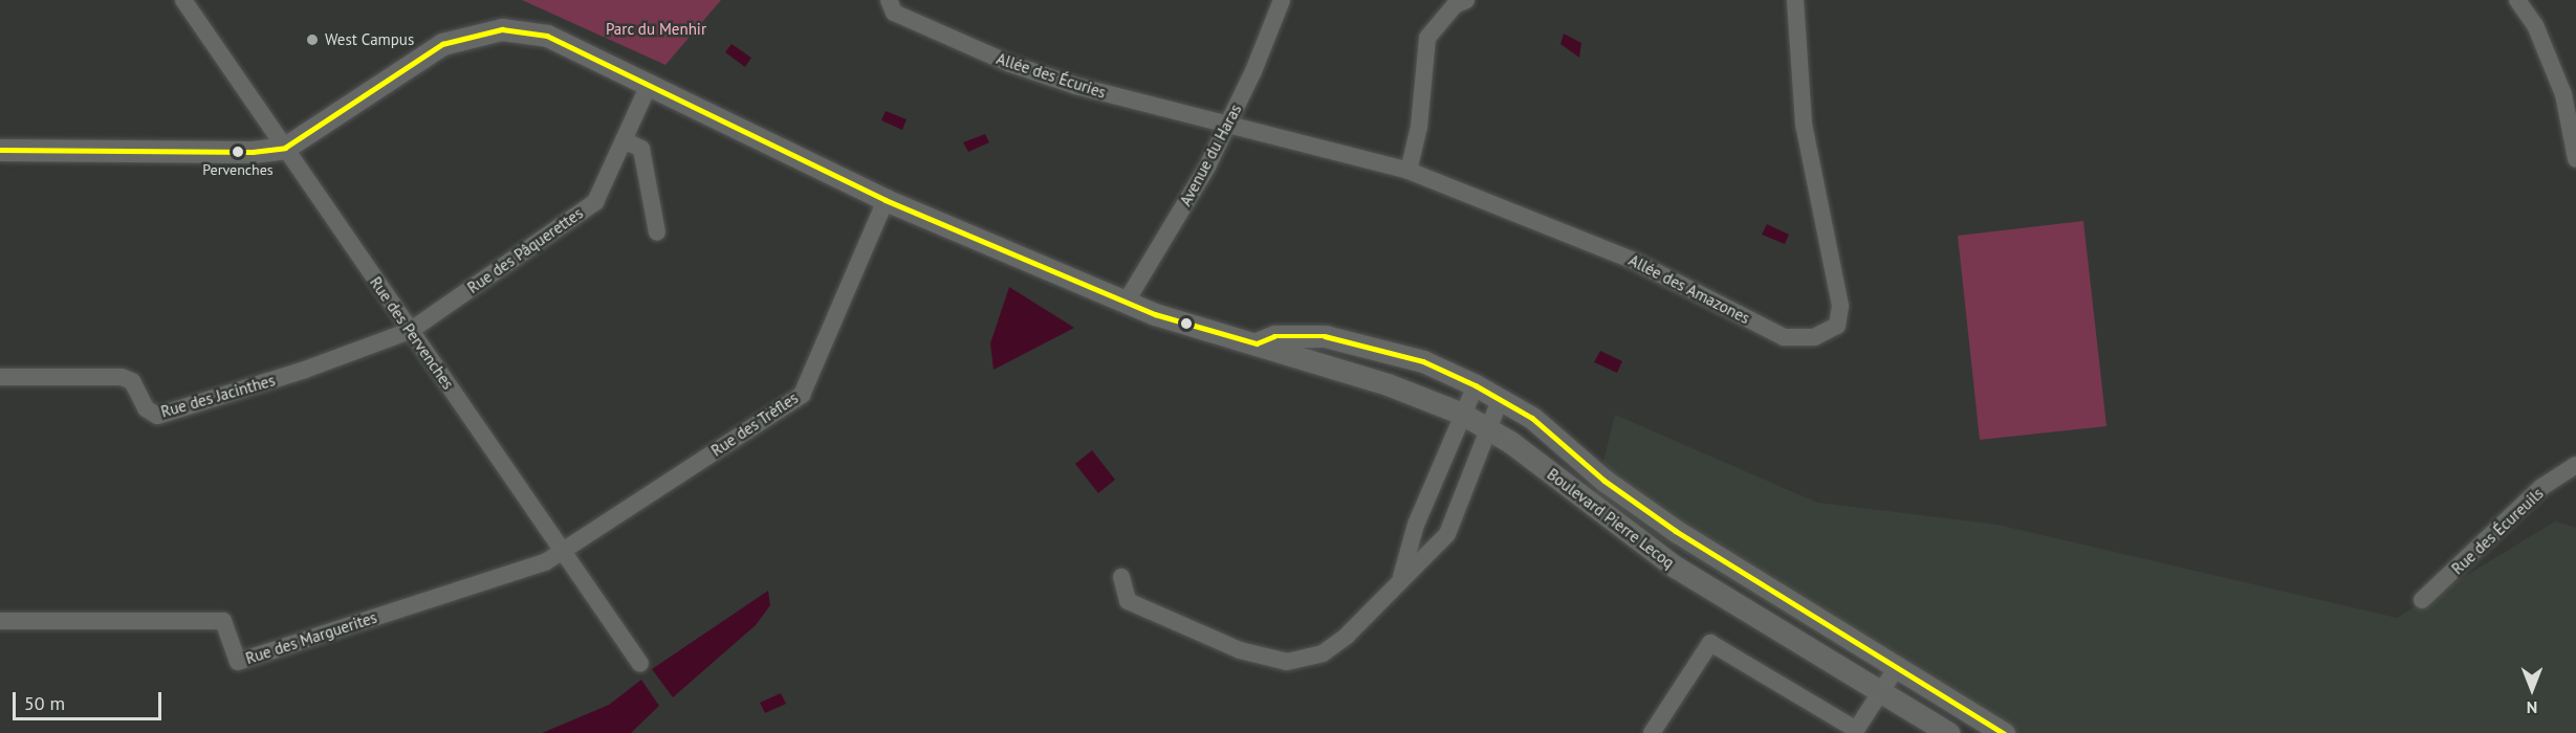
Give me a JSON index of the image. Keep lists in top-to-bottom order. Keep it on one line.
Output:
{"streets":{"street":["Allée des Écuries","Avenue du Haras","Rue des Pâquerettes","Allée des Amazones","Rue des Pervenches","Rue des Jacinthes","Rue des Trèfles","Boulevard Pierre Lecoq","Rue des Écureuils","Rue des Marguerites"]},"crossings":[["Allée des Écuries","Avenue du Haras"],["Allée des Écuries","Allée des Amazones"],["Avenue du Haras","Allée des Amazones"],["Avenue du Haras","Boulevard Pierre Lecoq"],["Rue des Pâquerettes","Rue des Pervenches"],["Rue des Pâquerettes","Rue des Jacinthes"],["Rue des Pâquerettes","Boulevard Pierre Lecoq"],["Rue des Pervenches","Rue des Jacinthes"],["Rue des Pervenches","Rue des Trèfles"],["Rue des Pervenches","Boulevard Pierre Lecoq"],["Rue des Pervenches","Rue des Marguerites"],["Rue des Trèfles","Boulevard Pierre Lecoq"],["Rue des Trèfles","Rue des Marguerites"]],"parks":["Parc du Menhir"],"places":["West Campus","Pervenches"],"scale_bar":"50 m","north":"bottom"}
